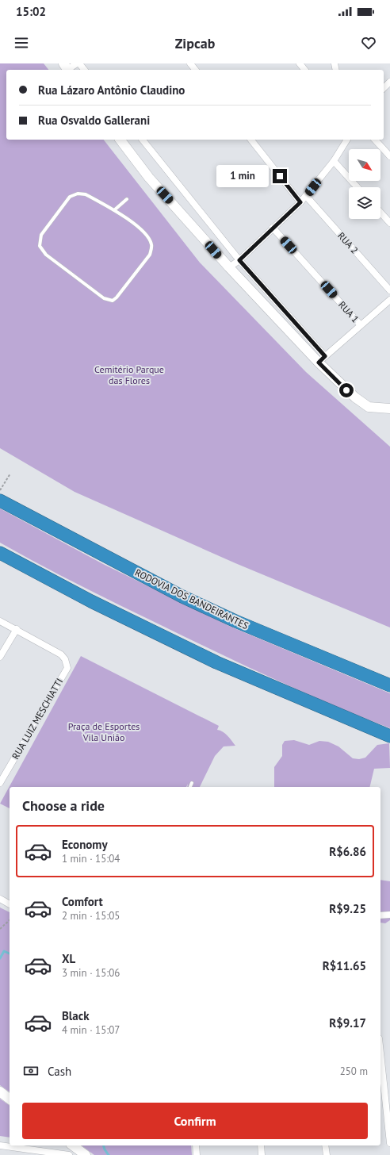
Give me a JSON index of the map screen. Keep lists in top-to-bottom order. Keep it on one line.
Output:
{"streets":{"highway":["RODOVIA DOS BANDEIRANTES"],"street":["RUA 2","RUA 1","RUA LUIZ MESCHIATTI"]},"parks":["Cemitério Parque das Flores","Praça de Esportes Vila União"],"north":"bottom right","page":{"status":"15:02","header":"Zipcab","banner":["Rua Lázaro Antônio Claudino","Rua Osvaldo Gallerani"],"bubble":"1 min","heading":"Choose a ride","list":[{"name":"Economy","note":"1 min · 15:04","value":"R$6.86"},{"name":"Comfort","note":"2 min · 15:05","value":"R$9.25"},{"name":"XL","note":"3 min · 15:06","value":"R$11.65"},{"name":"Black","note":"4 min · 15:07","value":"R$9.17"}],"pay":["Cash","250 m"],"buttons":"Confirm"}}
